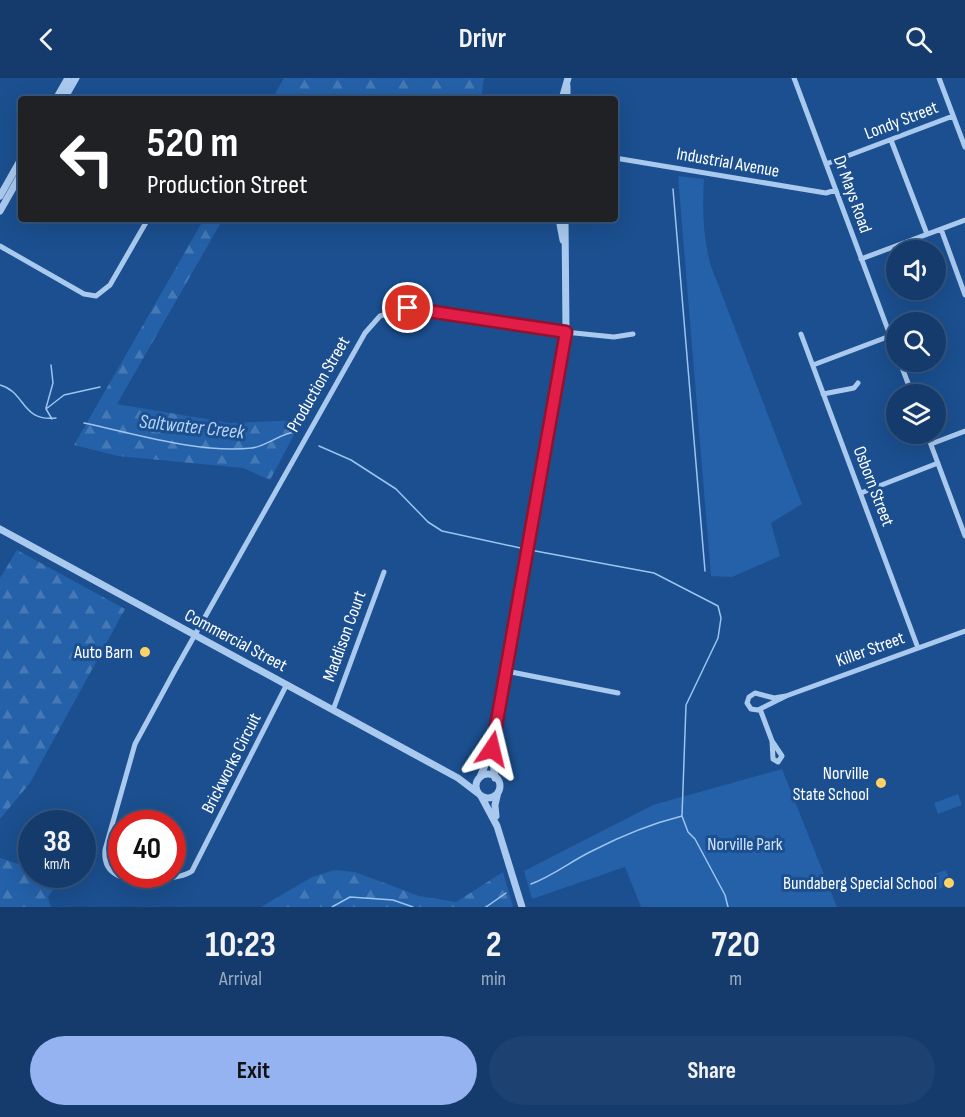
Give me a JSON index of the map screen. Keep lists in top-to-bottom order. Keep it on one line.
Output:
{"streets":{"street":["Londy Street","Industrial Avenue","Dr Mays Road","Production Street","Osborn Street","Maddison Court","Commercial Street","Killer Street","Brickworks Circuit"]},"crossings":[["Londy Street","Dr Mays Road"],["Industrial Avenue","Dr Mays Road"],["Production Street","Commercial Street"],["Production Street","Brickworks Circuit"],["Osborn Street","Killer Street"],["Maddison Court","Commercial Street"],["Commercial Street","Brickworks Circuit"]],"water":["Saltwater Creek"],"parks":["Norville Park"],"places":["Auto Barn","Norville State School","Bundaberg Special School"],"page":{"header":"Drivr","turn":["520 m","Production Street"],"speed":"38 km/h","limit":"40","eta":["10:23","Arrival","2","min","720","m"],"buttons":["Exit","Share"]}}
